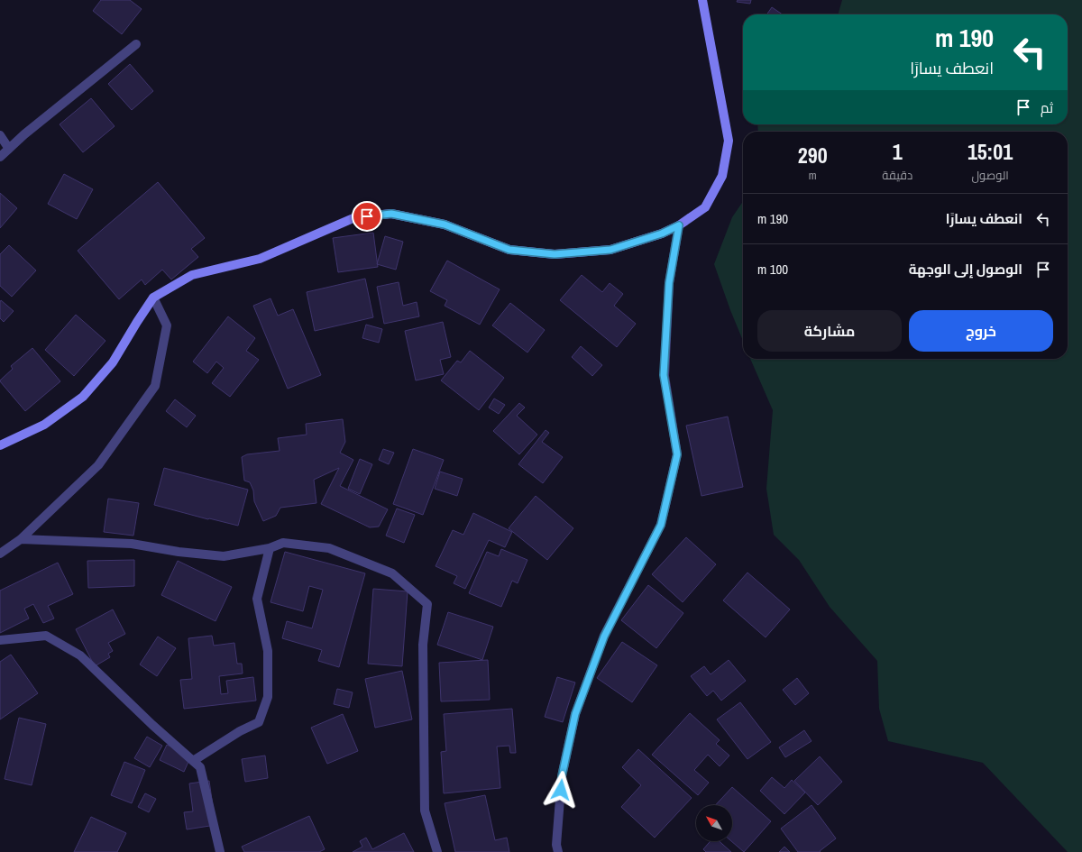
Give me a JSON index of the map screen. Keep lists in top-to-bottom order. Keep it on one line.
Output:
{"north":"top left","page":{"turn":["190 m","انعطف يسارًا"],"then":"ثم","eta":["15:01","الوصول","1","دقيقة","290","m"],"list":[{"name":"انعطف يسارًا","value":"190 m"},{"name":"الوصول إلى الوجهة","value":"100 m"}],"buttons":["خروج","مشاركة"]}}
